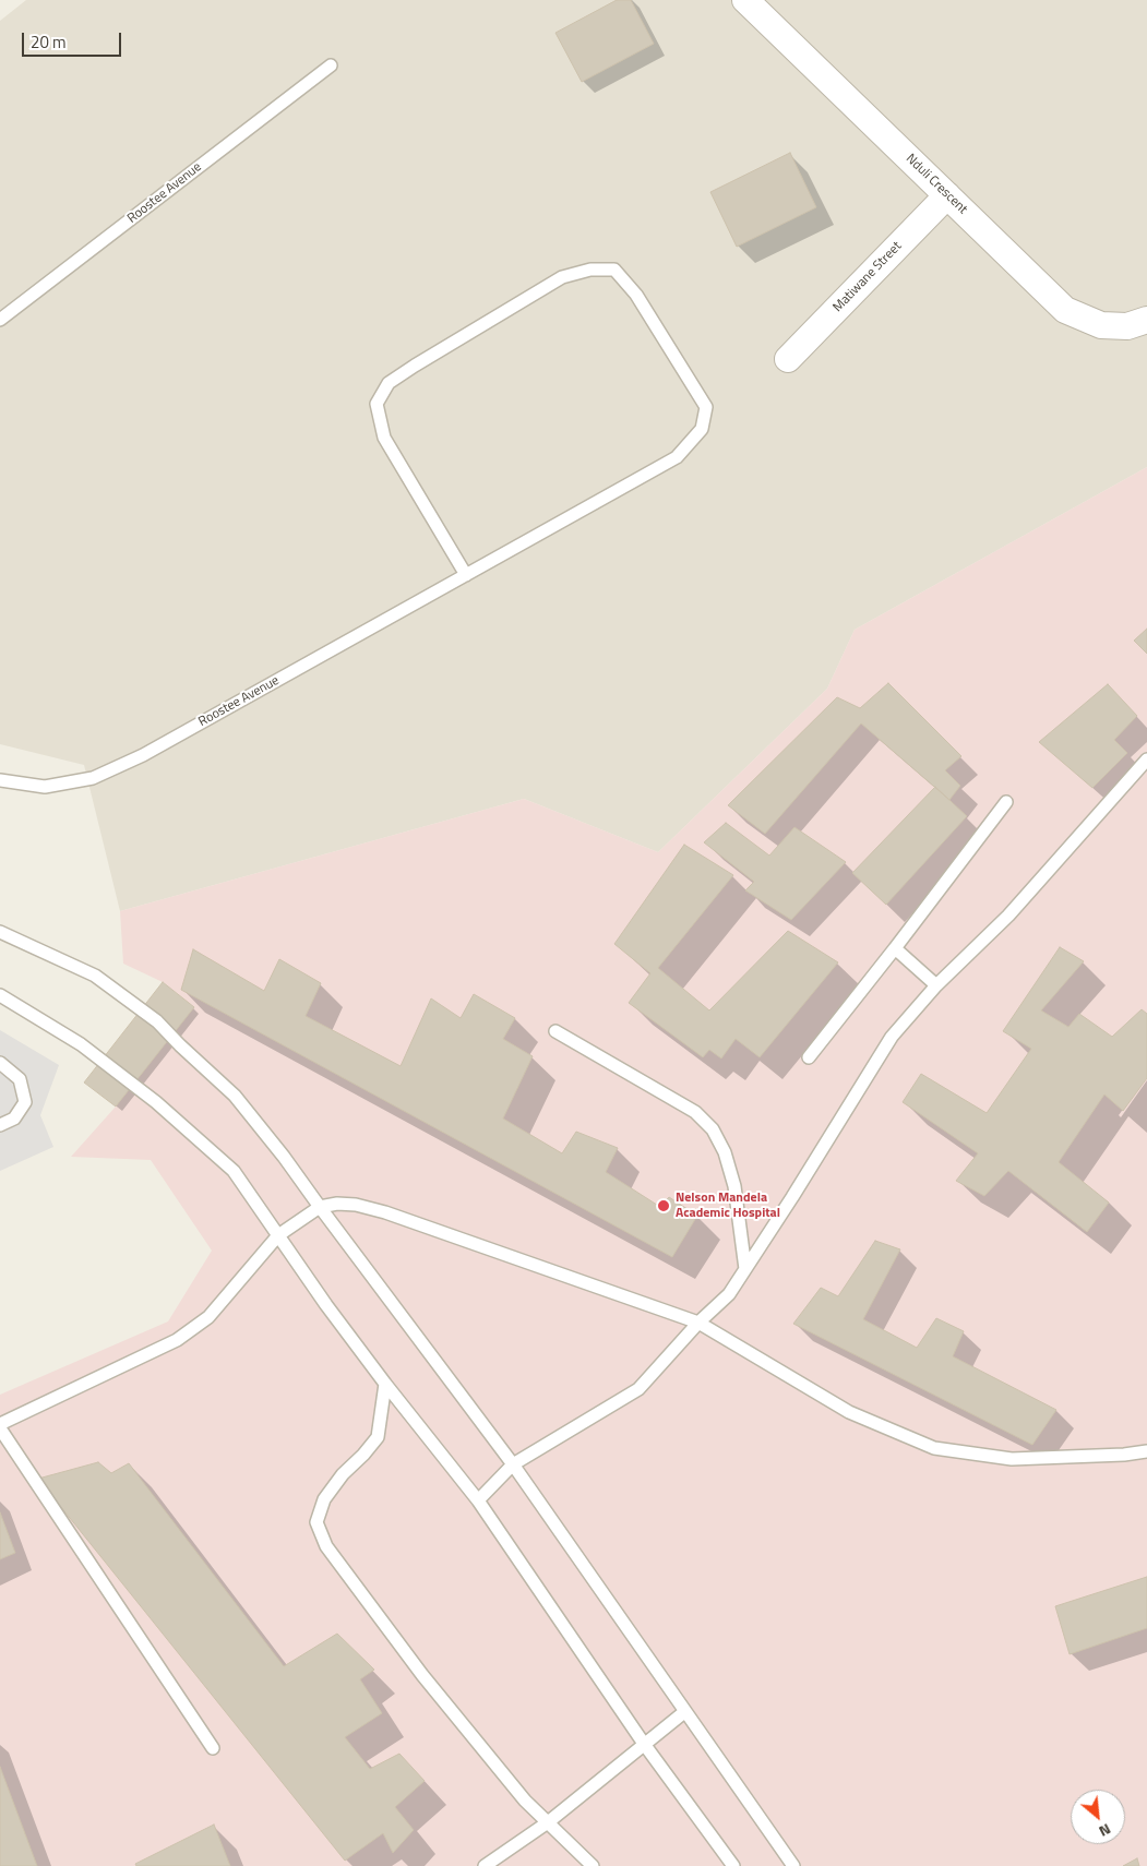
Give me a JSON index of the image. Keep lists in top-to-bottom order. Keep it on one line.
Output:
{"streets":{"street":["Nduli Crescent","Matiwane Street"],"lane":["Roostee Avenue"]},"crossings":[["Nduli Crescent","Matiwane Street"]],"places":["Nelson Mandela Academic Hospital"],"scale_bar":"20 m","north":"bottom right"}
